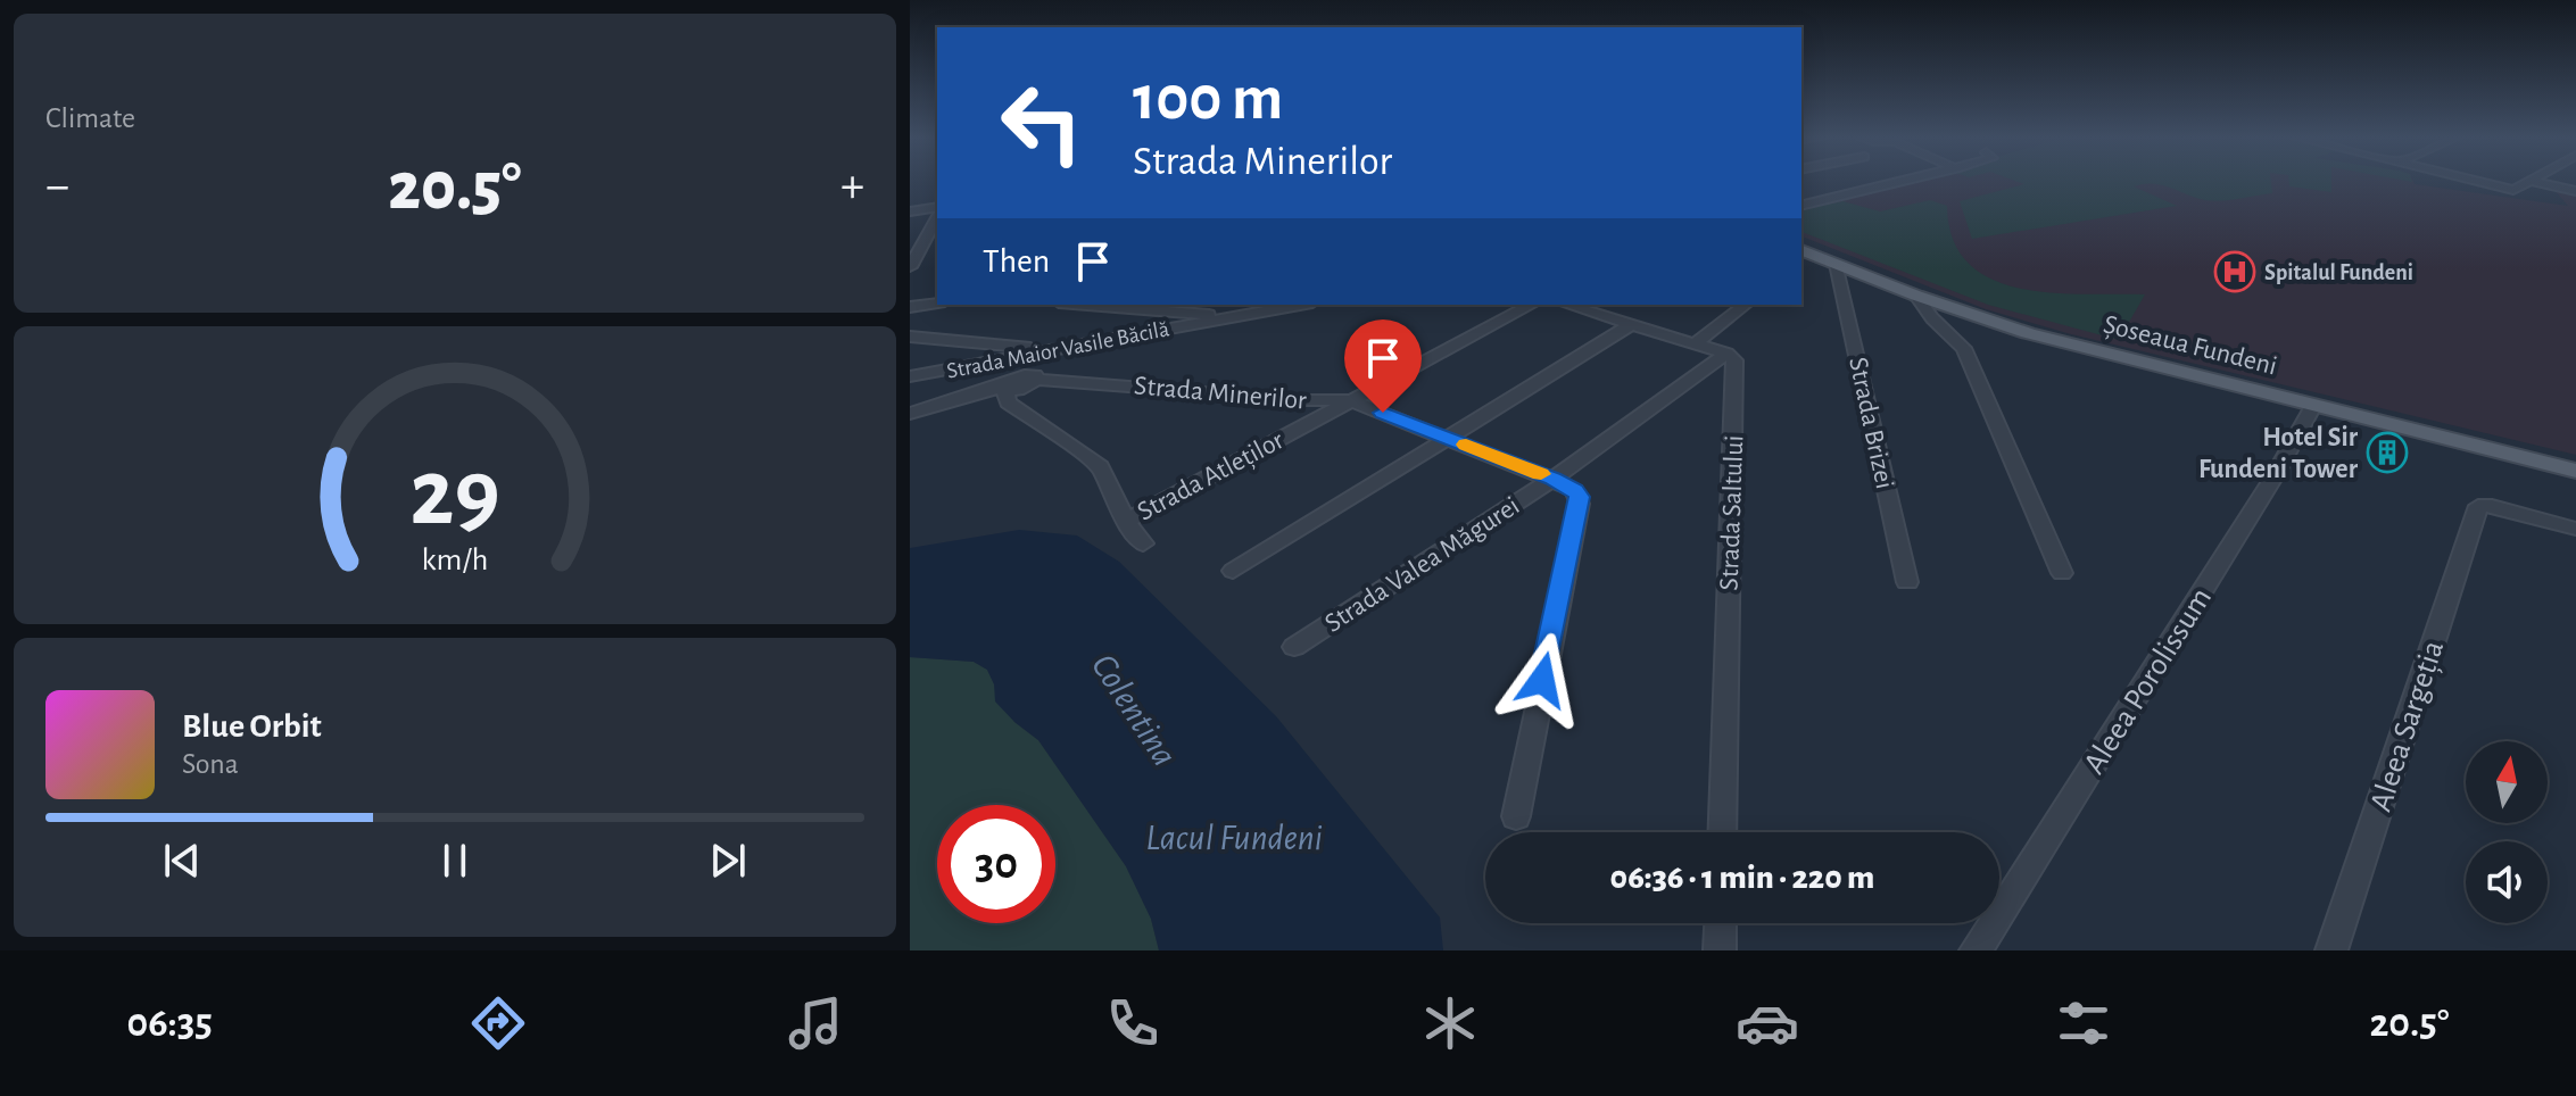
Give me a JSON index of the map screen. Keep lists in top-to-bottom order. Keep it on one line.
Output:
{"streets":{"main road":["Șoseaua Fundeni"],"street":["Strada Maior Vasile Băcilă","Strada Minerilor","Strada Brizei","Strada Atleților","Strada Saltului","Strada Valea Măgurei","Aleea Porolissum","Aleea Sargeția"]},"crossings":[["Șoseaua Fundeni","Strada Brizei"],["Șoseaua Fundeni","Aleea Porolissum"],["Strada Minerilor","Strada Atleților"],["Strada Minerilor","Strada Valea Măgurei"],["Strada Saltului","Strada Valea Măgurei"]],"water":["Colentina","Lacul Fundeni"],"places":{"hospital":["Spitalul Fundeni"],"building":["Hotel Sir Fundeni Tower"]},"north":"top","page":{"tile":"Climate","turn":["100 m","Strada Minerilor"],"heat":["−","20.5°","+"],"then":"Then","song":["Blue Orbit","Sona"],"limit":"30","trip":"06:36 · 1 min · 220 m","tabs":["06:35","20.5°"],"gauge":["29","km/h"]}}
